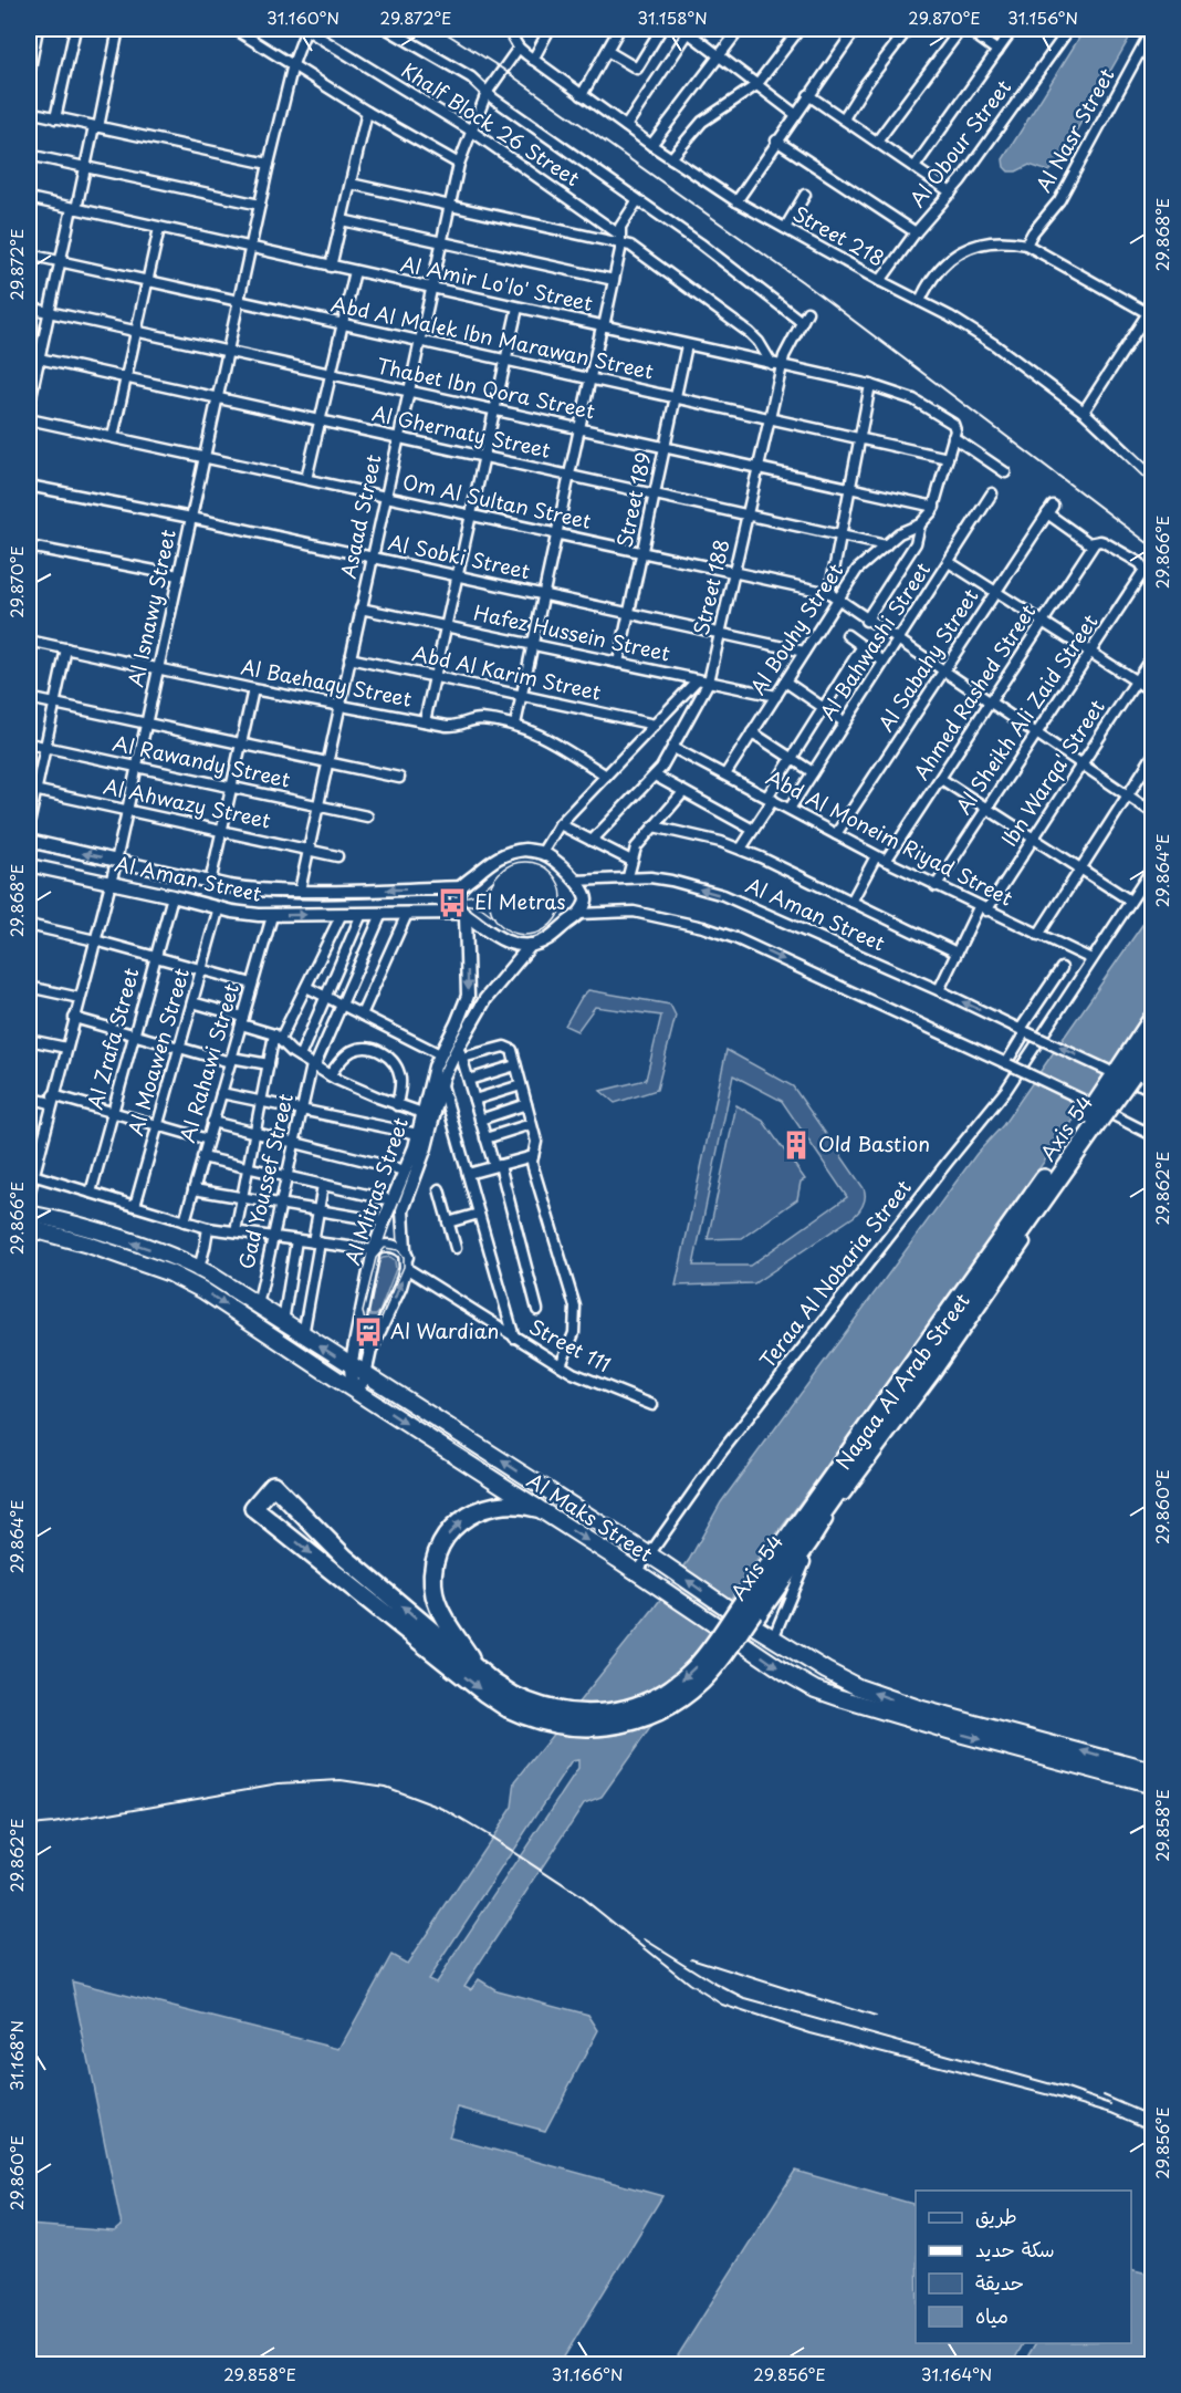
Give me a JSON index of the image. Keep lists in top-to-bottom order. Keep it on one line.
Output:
{"streets":{"highway":["Axis 54"],"main road":["Al Maks Street"],"street":["Khalf Block 26 Street","Al Nasr Street","Al Obour Street","Street 218","Al Amir Lo'lo' Street","Abd Al Malek Ibn Marawan Street","Thabet Ibn Qora Street","Al Ghernaty Street","Street 189","Om Al Sultan Street","Asaad Street","Al Sobki Street","Street 188","Al Isnawy Street","Al Bouhy Street","Hafez Hussein Street","Al Bahwashi Street","Al Sabahy Street","Abd Al Karim Street","Al Baehaqy Street","Ahmed Rashed Street","Al Sheikh Ali Zaid Street","Al Rawandy Street","Ibn Warqa' Street","Al Ahwazy Street","Abd Al Moneim Riyad Street","Al Aman Street","Al Zrafa Street","Al Moawen Street","Al Rahawi Street","Gad Youssef Street","Al Mitras Street","Teraa Al Nobaria Street","Street 111","Nagaa Al Arab Street"]},"crossings":[["Khalf Block 26 Street","Asaad Street"],["Khalf Block 26 Street","Al Isnawy Street"],["Al Obour Street","Street 218"],["Street 218","Asaad Street"],["Al Amir Lo'lo' Street","Street 189"],["Al Amir Lo'lo' Street","Asaad Street"],["Al Amir Lo'lo' Street","Street 188"],["Al Amir Lo'lo' Street","Al Isnawy Street"],["Abd Al Malek Ibn Marawan Street","Street 189"],["Abd Al Malek Ibn Marawan Street","Asaad Street"],["Abd Al Malek Ibn Marawan Street","Street 188"],["Abd Al Malek Ibn Marawan Street","Al Isnawy Street"],["Thabet Ibn Qora Street","Street 189"],["Thabet Ibn Qora Street","Asaad Street"],["Thabet Ibn Qora Street","Street 188"],["Thabet Ibn Qora Street","Al Isnawy Street"],["Al Ghernaty Street","Street 189"],["Al Ghernaty Street","Asaad Street"],["Al Ghernaty Street","Street 188"],["Al Ghernaty Street","Al Isnawy Street"],["Al Ghernaty Street","Al Bouhy Street"],["Street 189","Om Al Sultan Street"],["Street 189","Al Sobki Street"],["Street 189","Hafez Hussein Street"],["Om Al Sultan Street","Asaad Street"],["Om Al Sultan Street","Street 188"],["Om Al Sultan Street","Al Isnawy Street"],["Om Al Sultan Street","Al Bouhy Street"],["Om Al Sultan Street","Al Bahwashi Street"],["Om Al Sultan Street","Al Sabahy Street"],["Om Al Sultan Street","Ahmed Rashed Street"],["Om Al Sultan Street","Al Sheikh Ali Zaid Street"],["Om Al Sultan Street","Ibn Warqa' Street"],["Asaad Street","Al Sobki Street"],["Asaad Street","Hafez Hussein Street"],["Asaad Street","Abd Al Karim Street"],["Asaad Street","Al Baehaqy Street"],["Asaad Street","Al Rawandy Street"],["Asaad Street","Al Ahwazy Street"],["Asaad Street","Al Aman Street"],["Al Sobki Street","Street 188"],["Al Sobki Street","Al Isnawy Street"],["Al Sobki Street","Al Bouhy Street"],["Street 188","Hafez Hussein Street"],["Street 188","Abd Al Moneim Riyad Street"],["Al Isnawy Street","Al Baehaqy Street"],["Al Isnawy Street","Al Rawandy Street"],["Al Isnawy Street","Al Ahwazy Street"],["Al Isnawy Street","Al Aman Street"],["Al Bouhy Street","Hafez Hussein Street"],["Al Bouhy Street","Abd Al Moneim Riyad Street"],["Al Bahwashi Street","Abd Al Moneim Riyad Street"],["Al Sabahy Street","Ahmed Rashed Street"],["Al Sabahy Street","Al Sheikh Ali Zaid Street"],["Al Sabahy Street","Abd Al Moneim Riyad Street"],["Ahmed Rashed Street","Al Sheikh Ali Zaid Street"],["Ahmed Rashed Street","Abd Al Moneim Riyad Street"],["Al Sheikh Ali Zaid Street","Abd Al Moneim Riyad Street"],["Ibn Warqa' Street","Abd Al Moneim Riyad Street"],["Ibn Warqa' Street","Al Aman Street"],["Abd Al Moneim Riyad Street","Teraa Al Nobaria Street"],["Al Aman Street","Al Zrafa Street"],["Al Aman Street","Al Moawen Street"],["Al Aman Street","Al Rahawi Street"],["Al Aman Street","Axis 54"],["Al Aman Street","Gad Youssef Street"],["Al Aman Street","Al Mitras Street"],["Axis 54","Nagaa Al Arab Street"],["Axis 54","Al Maks Street"],["Gad Youssef Street","Al Maks Street"],["Al Mitras Street","Street 111"],["Al Mitras Street","Al Maks Street"],["Teraa Al Nobaria Street","Al Maks Street"],["Nagaa Al Arab Street","Al Maks Street"]],"places":{"bus stop":["El Metras","Al Wardian"],"building":["Old Bastion"]},"legend":["طريق","سكة حديد","حديقة","مياه"],"coordinates":["31.160°N","29.872°E","31.158°N","29.870°E","31.156°N","29.868°E","29.866°E","29.864°E","29.862°E","29.860°E","29.858°E","31.168°N","29.856°E","31.166°N","31.164°N"]}
